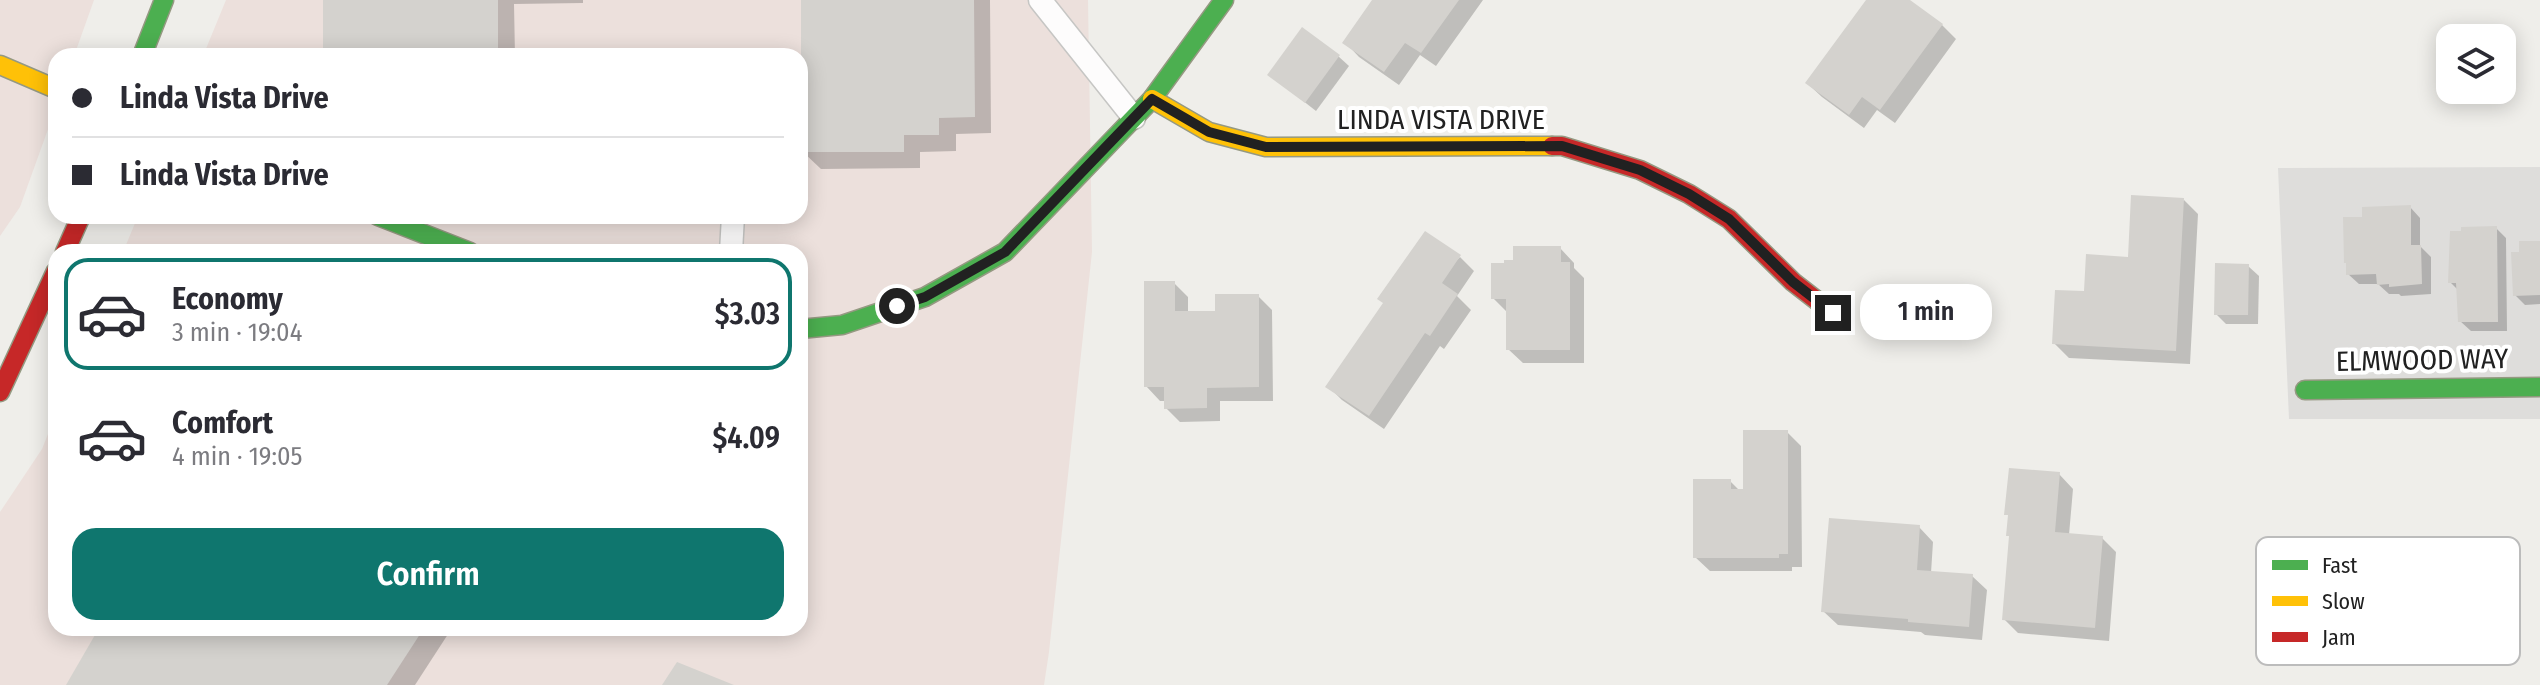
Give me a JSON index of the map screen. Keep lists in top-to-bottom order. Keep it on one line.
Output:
{"streets":{"street":["LINDA VISTA DRIVE","ELMWOOD WAY"]},"legend":["Fast","Slow","Jam"],"page":{"banner":["Linda Vista Drive","Linda Vista Drive"],"list":[{"name":"Economy","note":"3 min · 19:04","value":"$3.03"},{"name":"Comfort","note":"4 min · 19:05","value":"$4.09"}],"bubble":"1 min","buttons":"Confirm"}}
